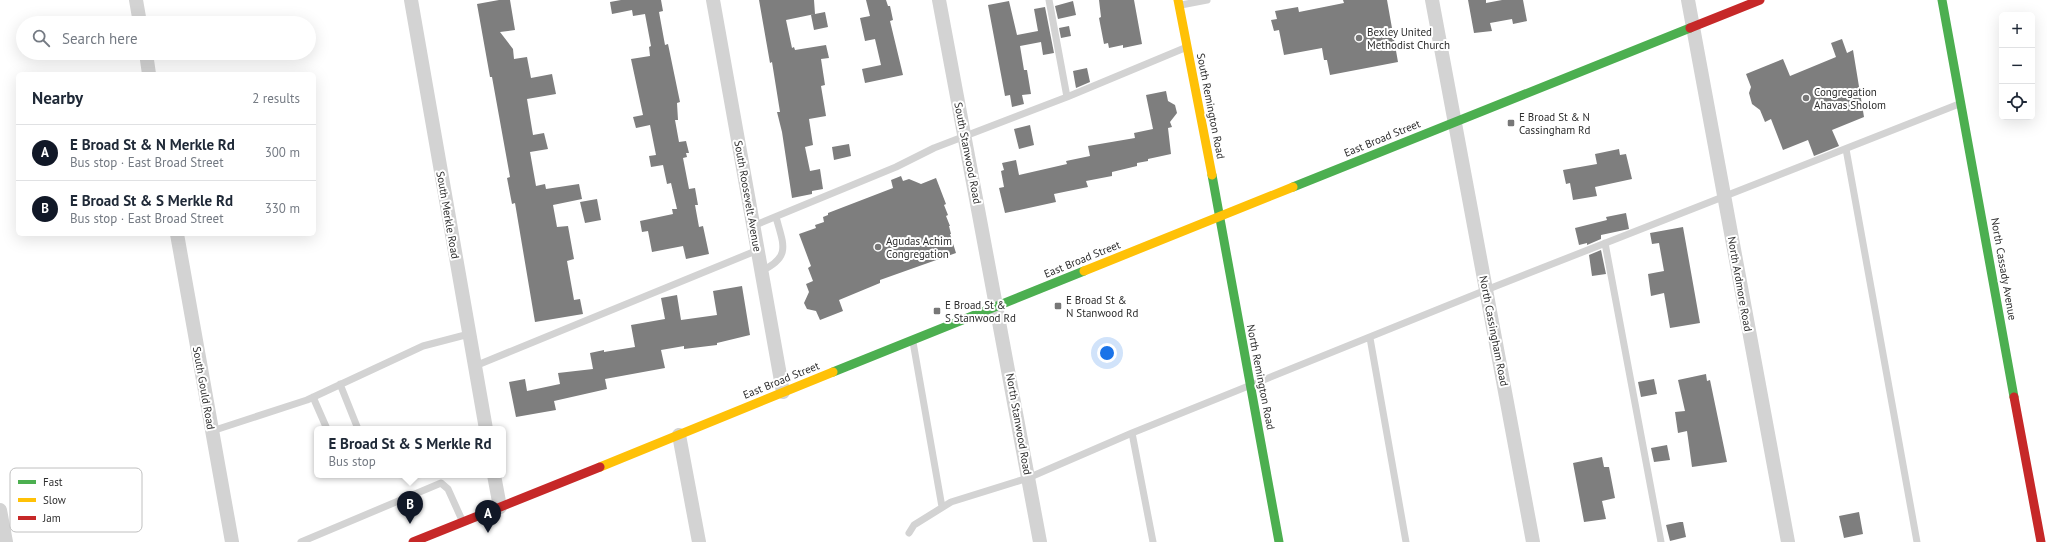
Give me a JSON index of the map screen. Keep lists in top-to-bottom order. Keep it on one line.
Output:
{"streets":{"main road":["South Remington Road","East Broad Street","North Cassady Avenue","North Remington Road"],"street":["South Stanwood Road","South Roosevelt Avenue","South Merkle Road","North Ardmore Road","North Cassingham Road","South Gould Road","North Stanwood Road"]},"crossings":[["South Remington Road","East Broad Street"],["South Remington Road","North Remington Road"],["East Broad Street","South Stanwood Road"],["East Broad Street","South Roosevelt Avenue"],["East Broad Street","North Ardmore Road"],["East Broad Street","North Cassingham Road"],["East Broad Street","North Remington Road"],["East Broad Street","North Stanwood Road"],["South Stanwood Road","North Stanwood Road"]],"places":{"other":["Bexley United Methodist Church","Congregation Ahavas Sholom","Agudas Achim Congregation"],"transit":["E Broad St & N Cassingham Rd","E Broad St & N Stanwood Rd","E Broad St & S Stanwood Rd"]},"legend":["Fast","Slow","Jam"],"page":{"map_buttons":["+","−"],"search":"Search here","heading":["Nearby","2 results"],"list":[{"mark":"A","name":"E Broad St & N Merkle Rd","note":"Bus stop · East Broad Street","value":"300 m"},{"mark":"B","name":"E Broad St & S Merkle Rd","note":"Bus stop · East Broad Street","value":"330 m"}],"popup":["E Broad St & S Merkle Rd","Bus stop"],"pins":["B","A"]}}
